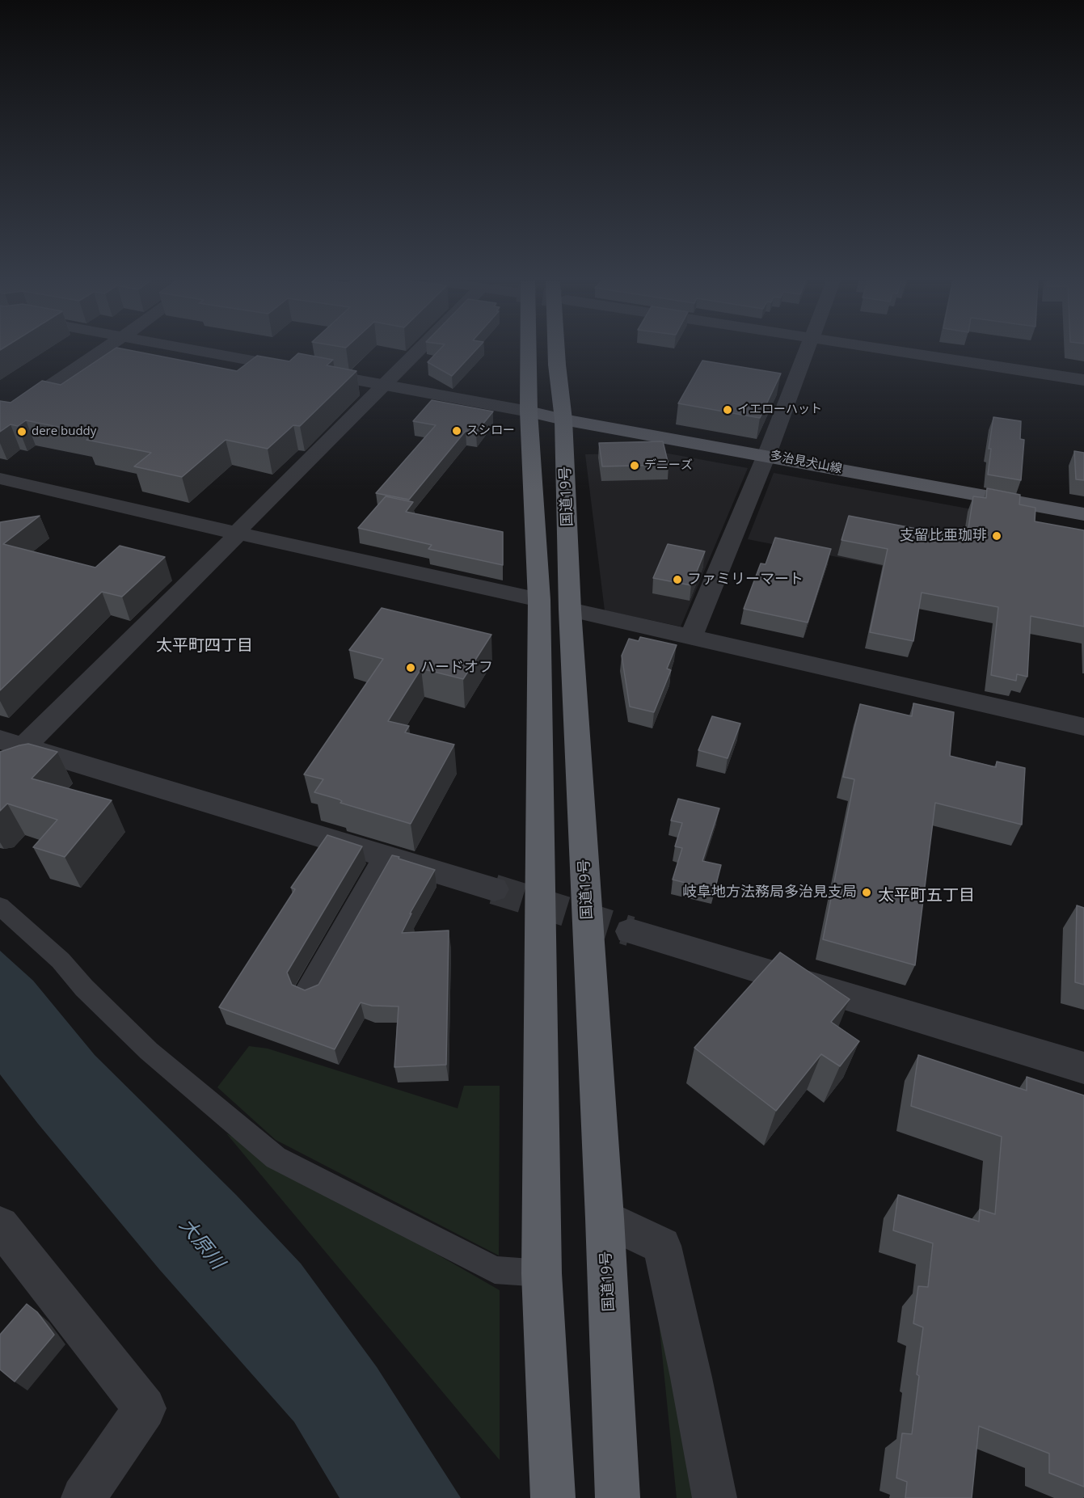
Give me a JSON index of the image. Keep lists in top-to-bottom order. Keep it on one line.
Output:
{"streets":{"highway":["国道19号"],"main road":["多治見犬山線"]},"crossings":[["多治見犬山線","国道19号"]],"districts":["太平町四丁目","太平町五丁目"],"water":["大原川"],"places":["イエローハット","スシロー","dere buddy","デニーズ","支留比亜珈琲","ファミリーマート","ハードオフ","岐阜地方法務局多治見支局"]}
